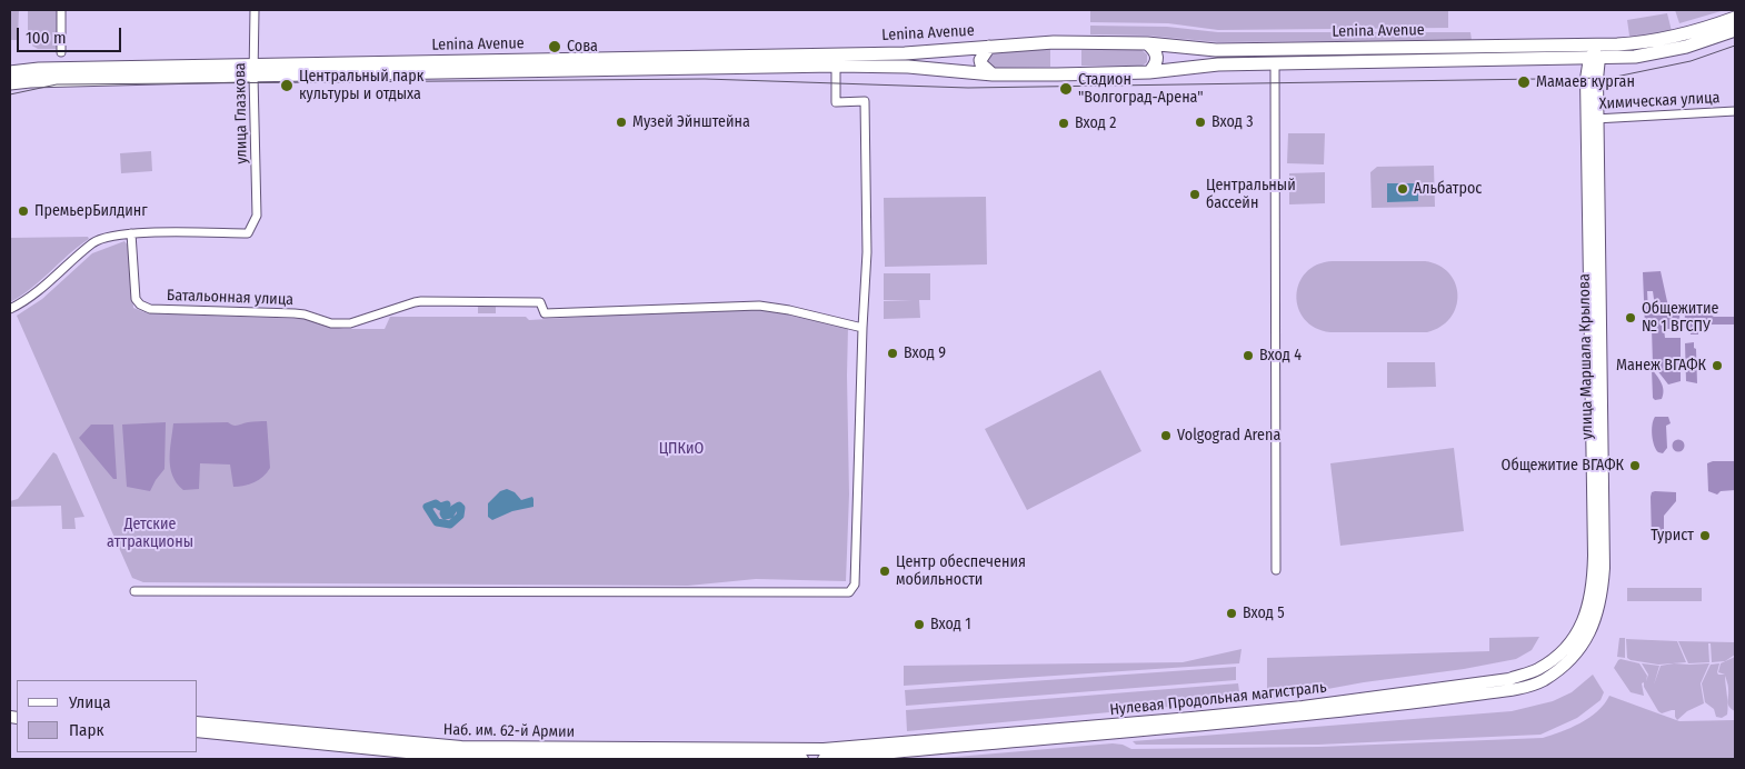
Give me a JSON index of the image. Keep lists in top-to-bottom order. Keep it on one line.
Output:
{"streets":{"main road":["Lenina Avenue","улица Маршала Крылова","Нулевая Продольная магистраль","Наб. им. 62-й Армии"],"street":["Химическая улица","улица Глазкова","Батальонная улица"]},"crossings":[["Lenina Avenue","улица Глазкова"],["Lenina Avenue","улица Маршала Крылова"],["Химическая улица","улица Маршала Крылова"],["улица Глазкова","Батальонная улица"],["улица Маршала Крылова","Нулевая Продольная магистраль"],["Нулевая Продольная магистраль","Наб. им. 62-й Армии"]],"parks":["ЦПКиО","Детские аттракционы"],"places":["Сова","Мамаев курган","Центральный парк культуры и отдыха","Стадион \"Волгоград-Арена\"","Музей Эйнштейна","Вход 3","Вход 2","Альбатрос","Центральный бассейн","ПремьерБилдинг","Общежитие № 1 ВГСПУ","Вход 9","Вход 4","Манеж ВГАФК","Volgograd Arena","Общежитие ВГАФК","Турист","Центр обеспечения мобильности","Вход 5","Вход 1"],"legend":["Улица","Парк"],"scale_bar":"100 m"}
